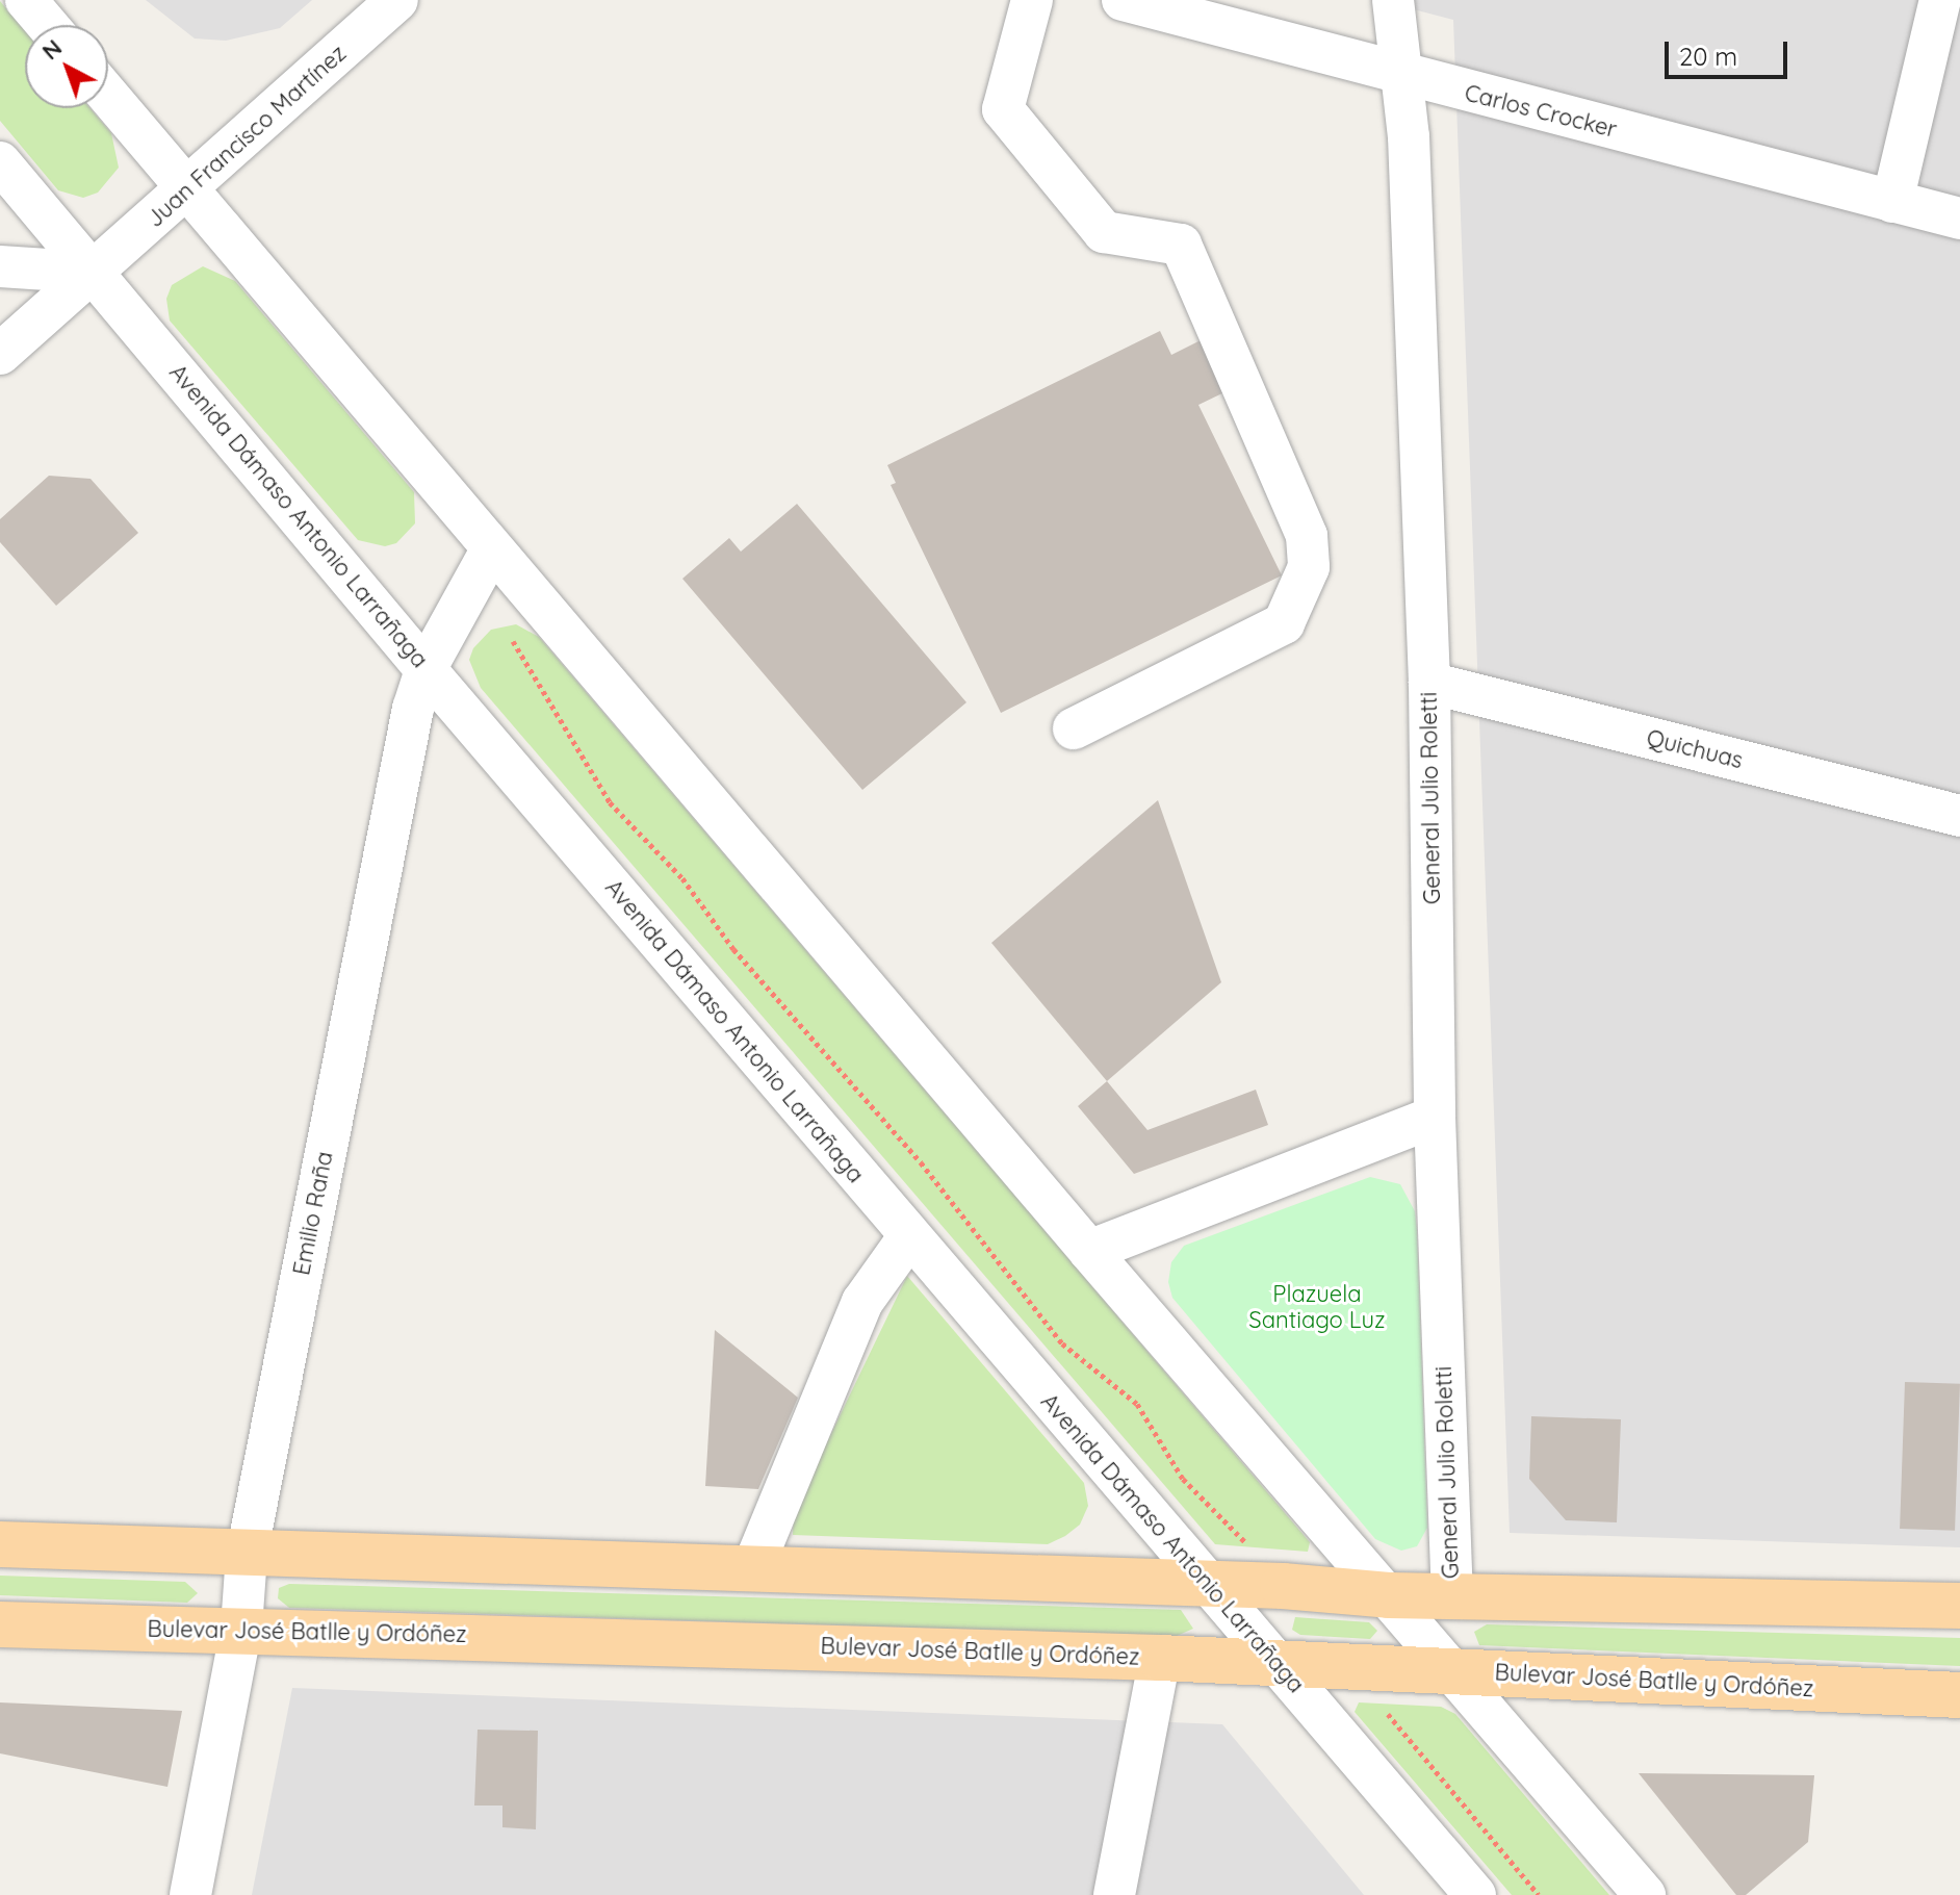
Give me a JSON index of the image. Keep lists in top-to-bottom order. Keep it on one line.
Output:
{"streets":{"main road":["Bulevar José Batlle y Ordóñez"],"street":["Carlos Crocker","Juan Francisco Martínez","Avenida Dámaso Antonio Larrañaga","Quichuas","General Julio Roletti","Emilio Raña"]},"crossings":[["Carlos Crocker","General Julio Roletti"],["Juan Francisco Martínez","Avenida Dámaso Antonio Larrañaga"],["Avenida Dámaso Antonio Larrañaga","Emilio Raña"],["Avenida Dámaso Antonio Larrañaga","Bulevar José Batlle y Ordóñez"],["Quichuas","General Julio Roletti"],["Emilio Raña","Bulevar José Batlle y Ordóñez"]],"parks":["Plazuela Santiago Luz"],"scale_bar":"20 m","north":"top left"}
